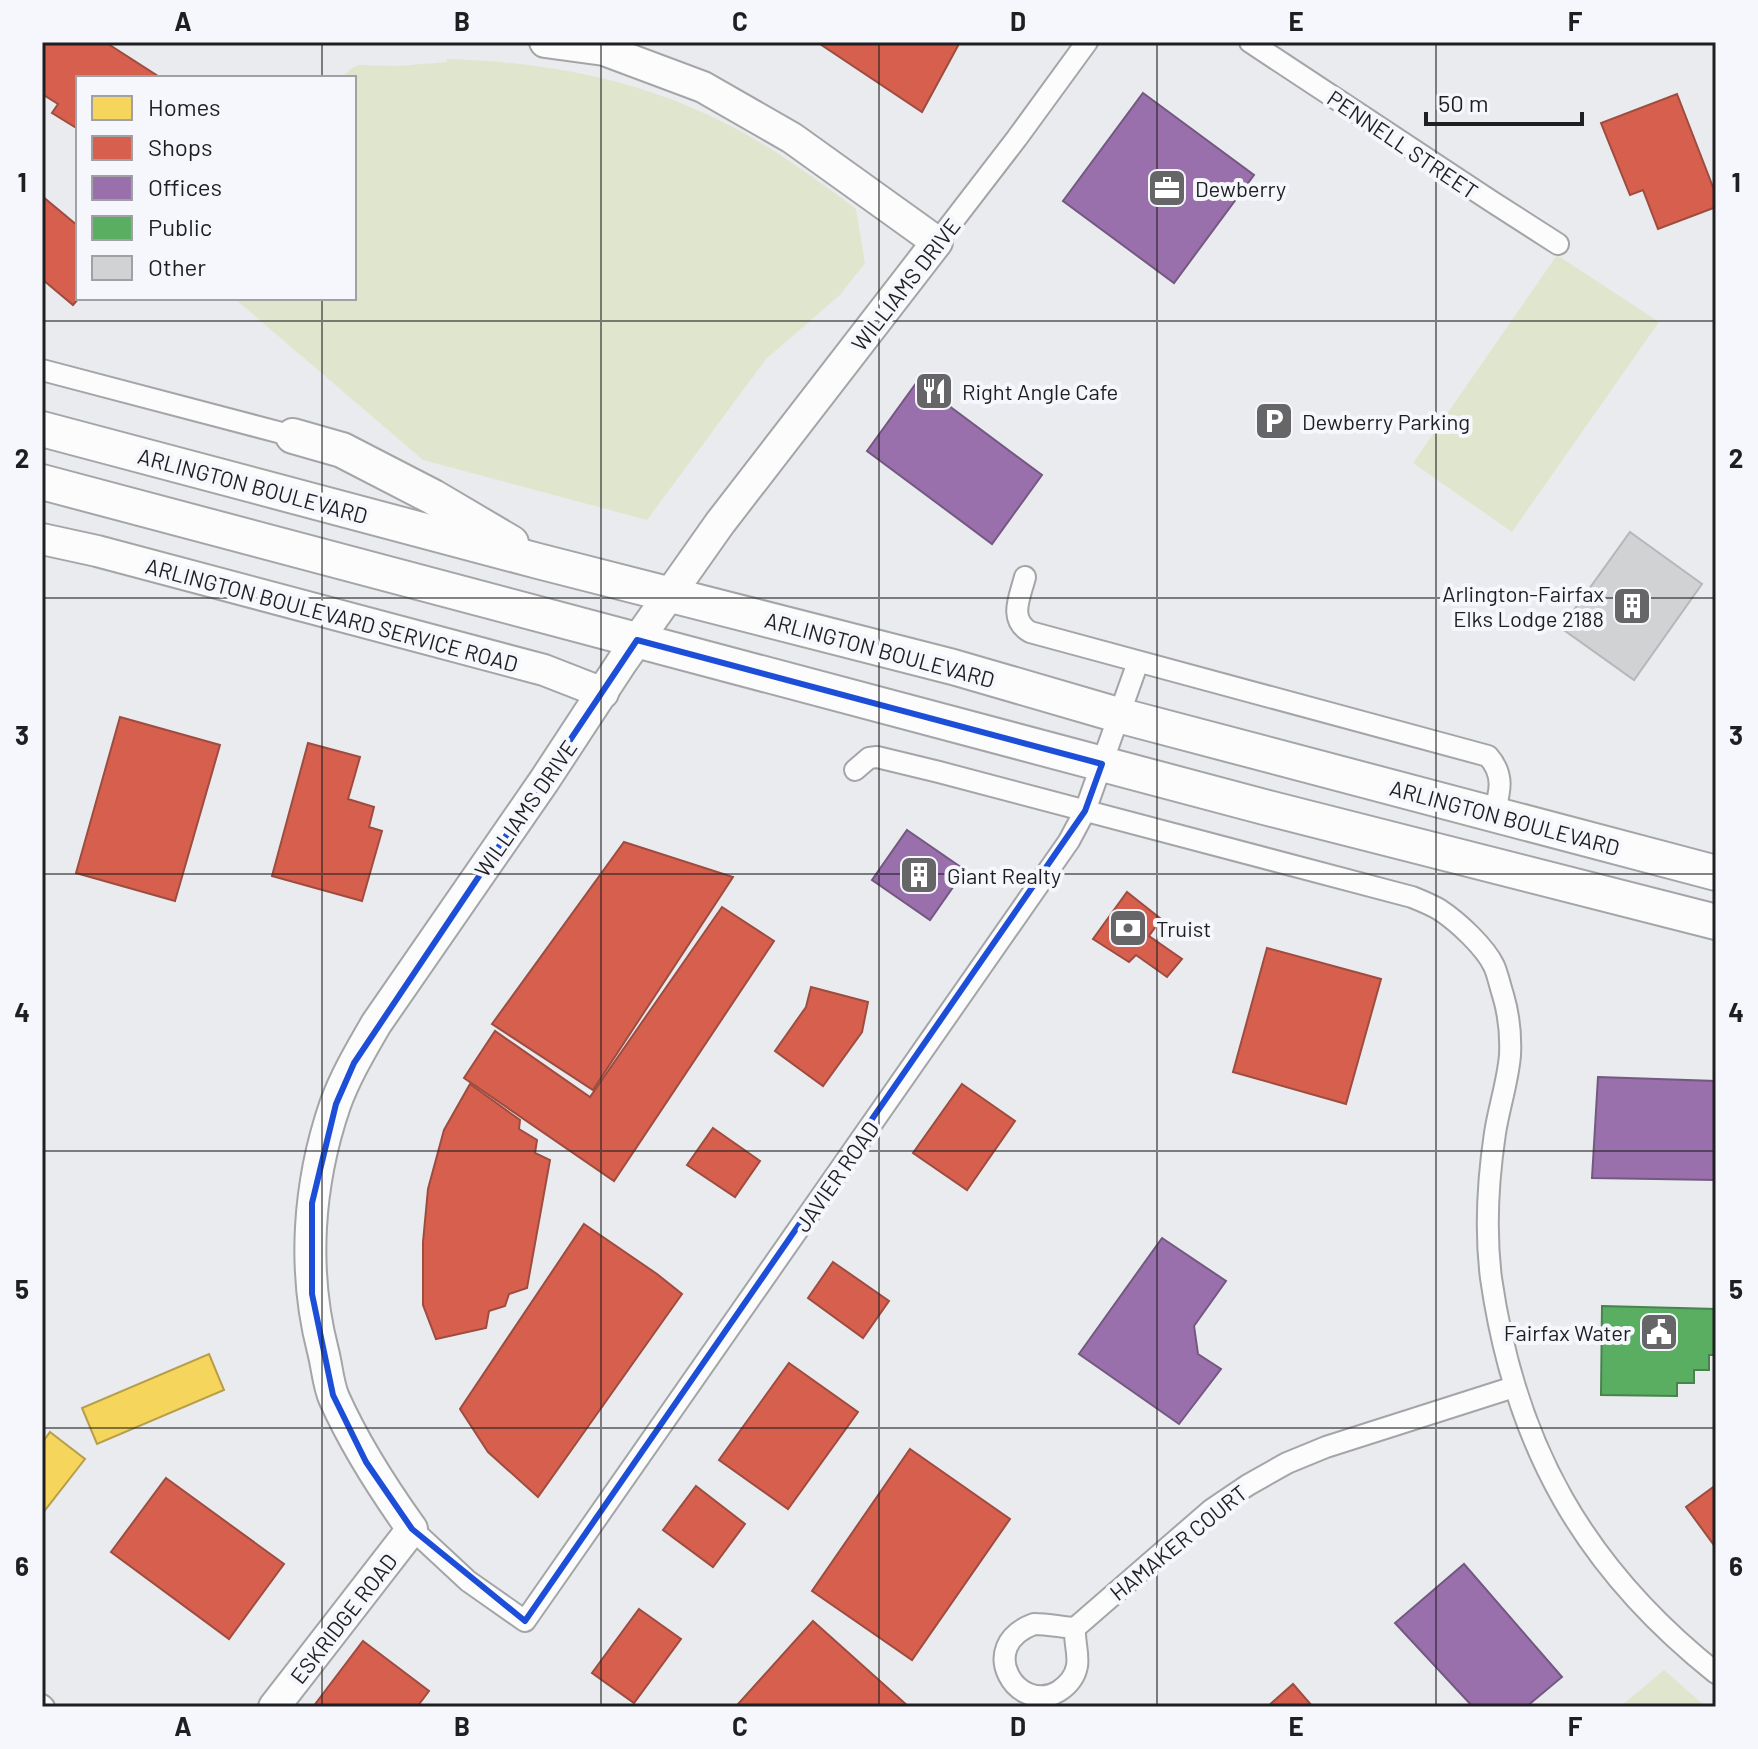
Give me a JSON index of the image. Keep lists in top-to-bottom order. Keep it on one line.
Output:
{"streets":{"main road":["ARLINGTON BOULEVARD"],"street":["PENNELL STREET","WILLIAMS DRIVE","ARLINGTON BOULEVARD SERVICE ROAD","JAVIER ROAD","HAMAKER COURT","ESKRIDGE ROAD"]},"crossings":[["WILLIAMS DRIVE","ARLINGTON BOULEVARD"],["WILLIAMS DRIVE","ARLINGTON BOULEVARD SERVICE ROAD"],["WILLIAMS DRIVE","JAVIER ROAD"],["WILLIAMS DRIVE","ESKRIDGE ROAD"],["ARLINGTON BOULEVARD","JAVIER ROAD"]],"places":{"office":["Dewberry"],"restaurant":["Right Angle Cafe"],"parking":["Dewberry Parking"],"building":["Arlington-Fairfax Elks Lodge 2188","Giant Realty"],"bank":["Truist"],"public building":["Fairfax Water"]},"legend":["Homes","Shops","Offices","Public","Other"],"scale_bar":"50 m","grid":{"columns":["A","B","C","D","E","F"],"rows":["1","2","3","4","5","6"]}}
